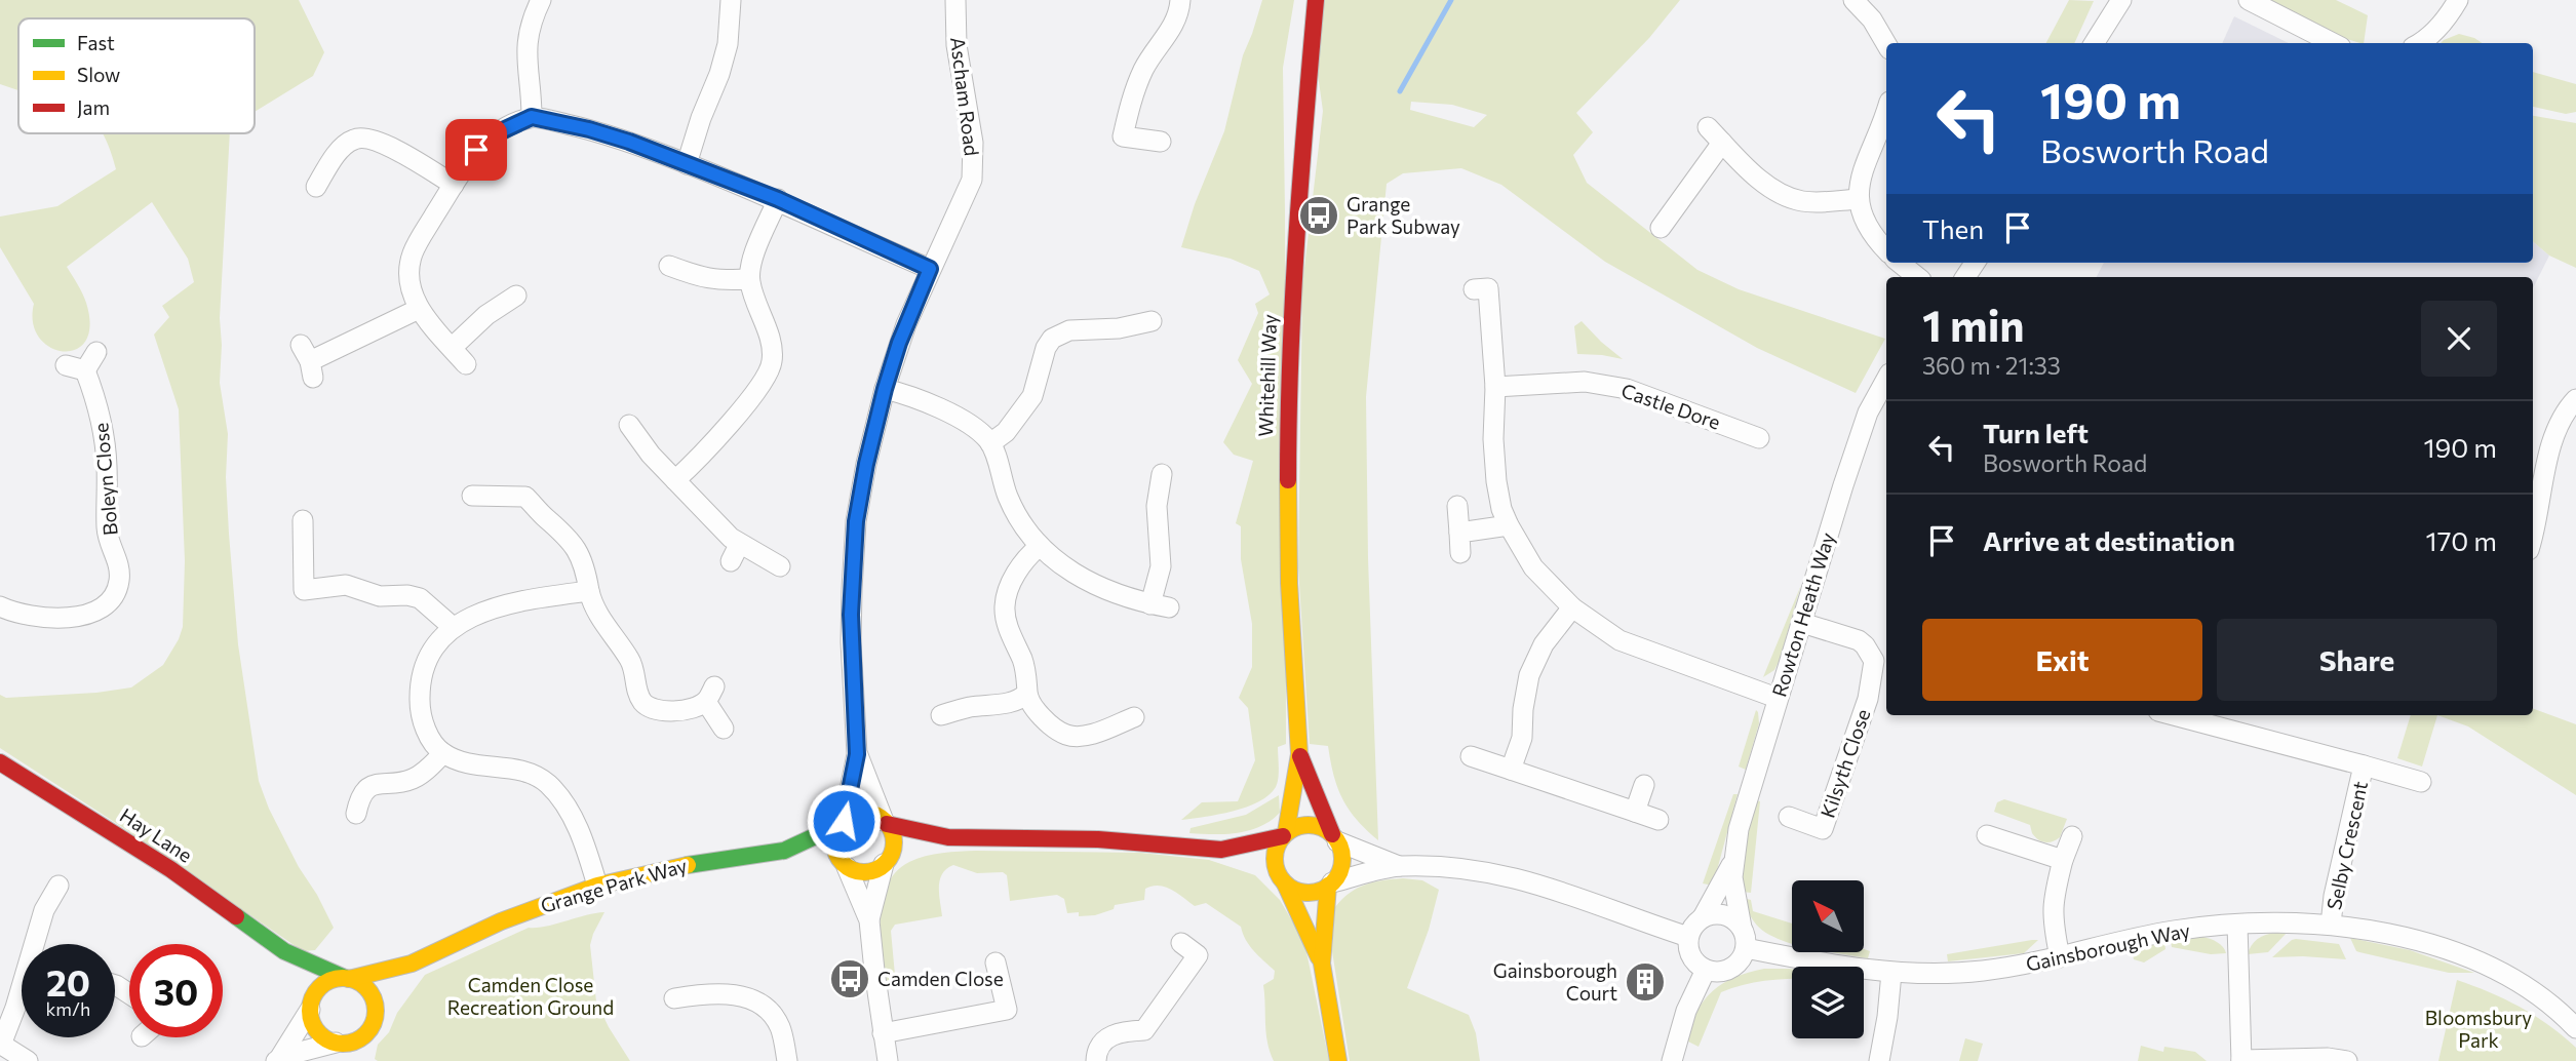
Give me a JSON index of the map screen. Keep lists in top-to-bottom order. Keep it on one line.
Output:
{"streets":{"street":["Ascham Road","Whitehill Way","Castle Dore","Boleyn Close","Rowton Heath Way","Kilsyth Close","Hay Lane","Selby Crescent","Grange Park Way","Gainsborough Way"]},"crossings":[["Rowton Heath Way","Kilsyth Close"],["Rowton Heath Way","Gainsborough Way"],["Hay Lane","Grange Park Way"],["Selby Crescent","Gainsborough Way"]],"parks":["Camden Close Recreation Ground","Bloomsbury Park"],"places":{"bus stop":["Grange Park Subway","Camden Close"],"building":["Gainsborough Court"]},"legend":["Fast","Slow","Jam"],"north":"top left","page":{"turn":["190 m","Bosworth Road"],"then":"Then","heading":["1 min","360 m · 21:33"],"list":[{"name":"Turn left","note":"Bosworth Road","value":"190 m"},{"name":"Arrive at destination","value":"170 m"}],"buttons":["Exit","Share"],"speed":"20 km/h","limit":"30"}}
